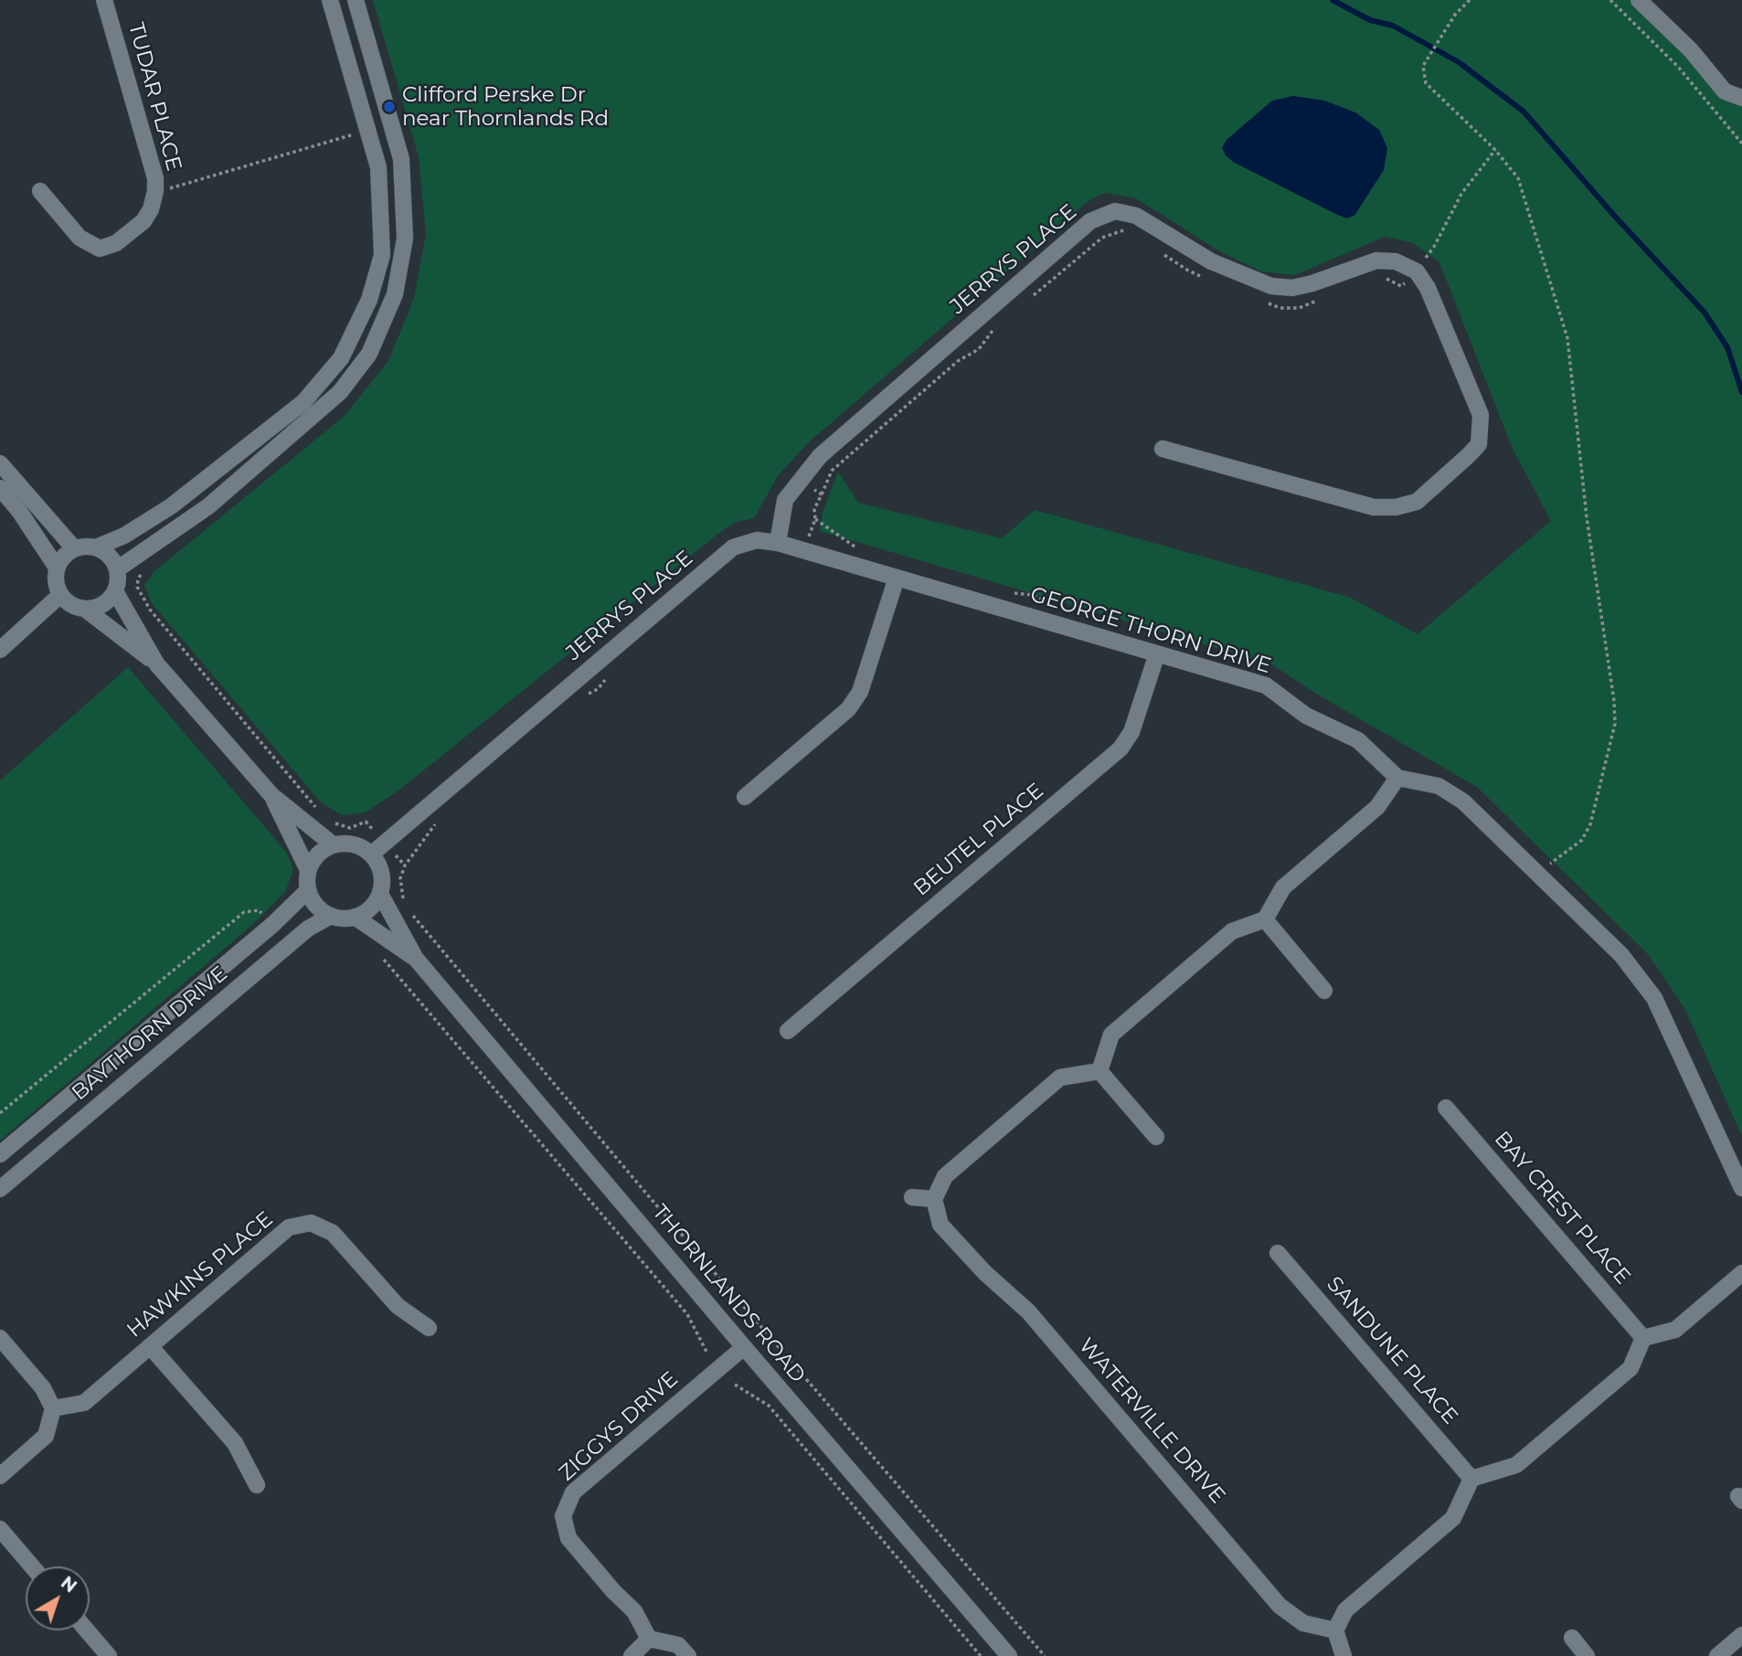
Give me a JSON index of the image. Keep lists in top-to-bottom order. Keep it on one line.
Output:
{"streets":{"street":["TUDAR PLACE","JERRYS PLACE","GEORGE THORN DRIVE","BEUTEL PLACE","BAYTHORN DRIVE","BAY CREST PLACE","HAWKINS PLACE","THORNLANDS ROAD","SANDUNE PLACE","WATERVILLE DRIVE","ZIGGYS DRIVE"]},"crossings":[["JERRYS PLACE","GEORGE THORN DRIVE"],["JERRYS PLACE","BAYTHORN DRIVE"],["JERRYS PLACE","THORNLANDS ROAD"],["GEORGE THORN DRIVE","BEUTEL PLACE"],["BAYTHORN DRIVE","THORNLANDS ROAD"],["THORNLANDS ROAD","ZIGGYS DRIVE"]],"places":["Clifford Perske Dr near Thornlands Rd"],"north":"top right"}
